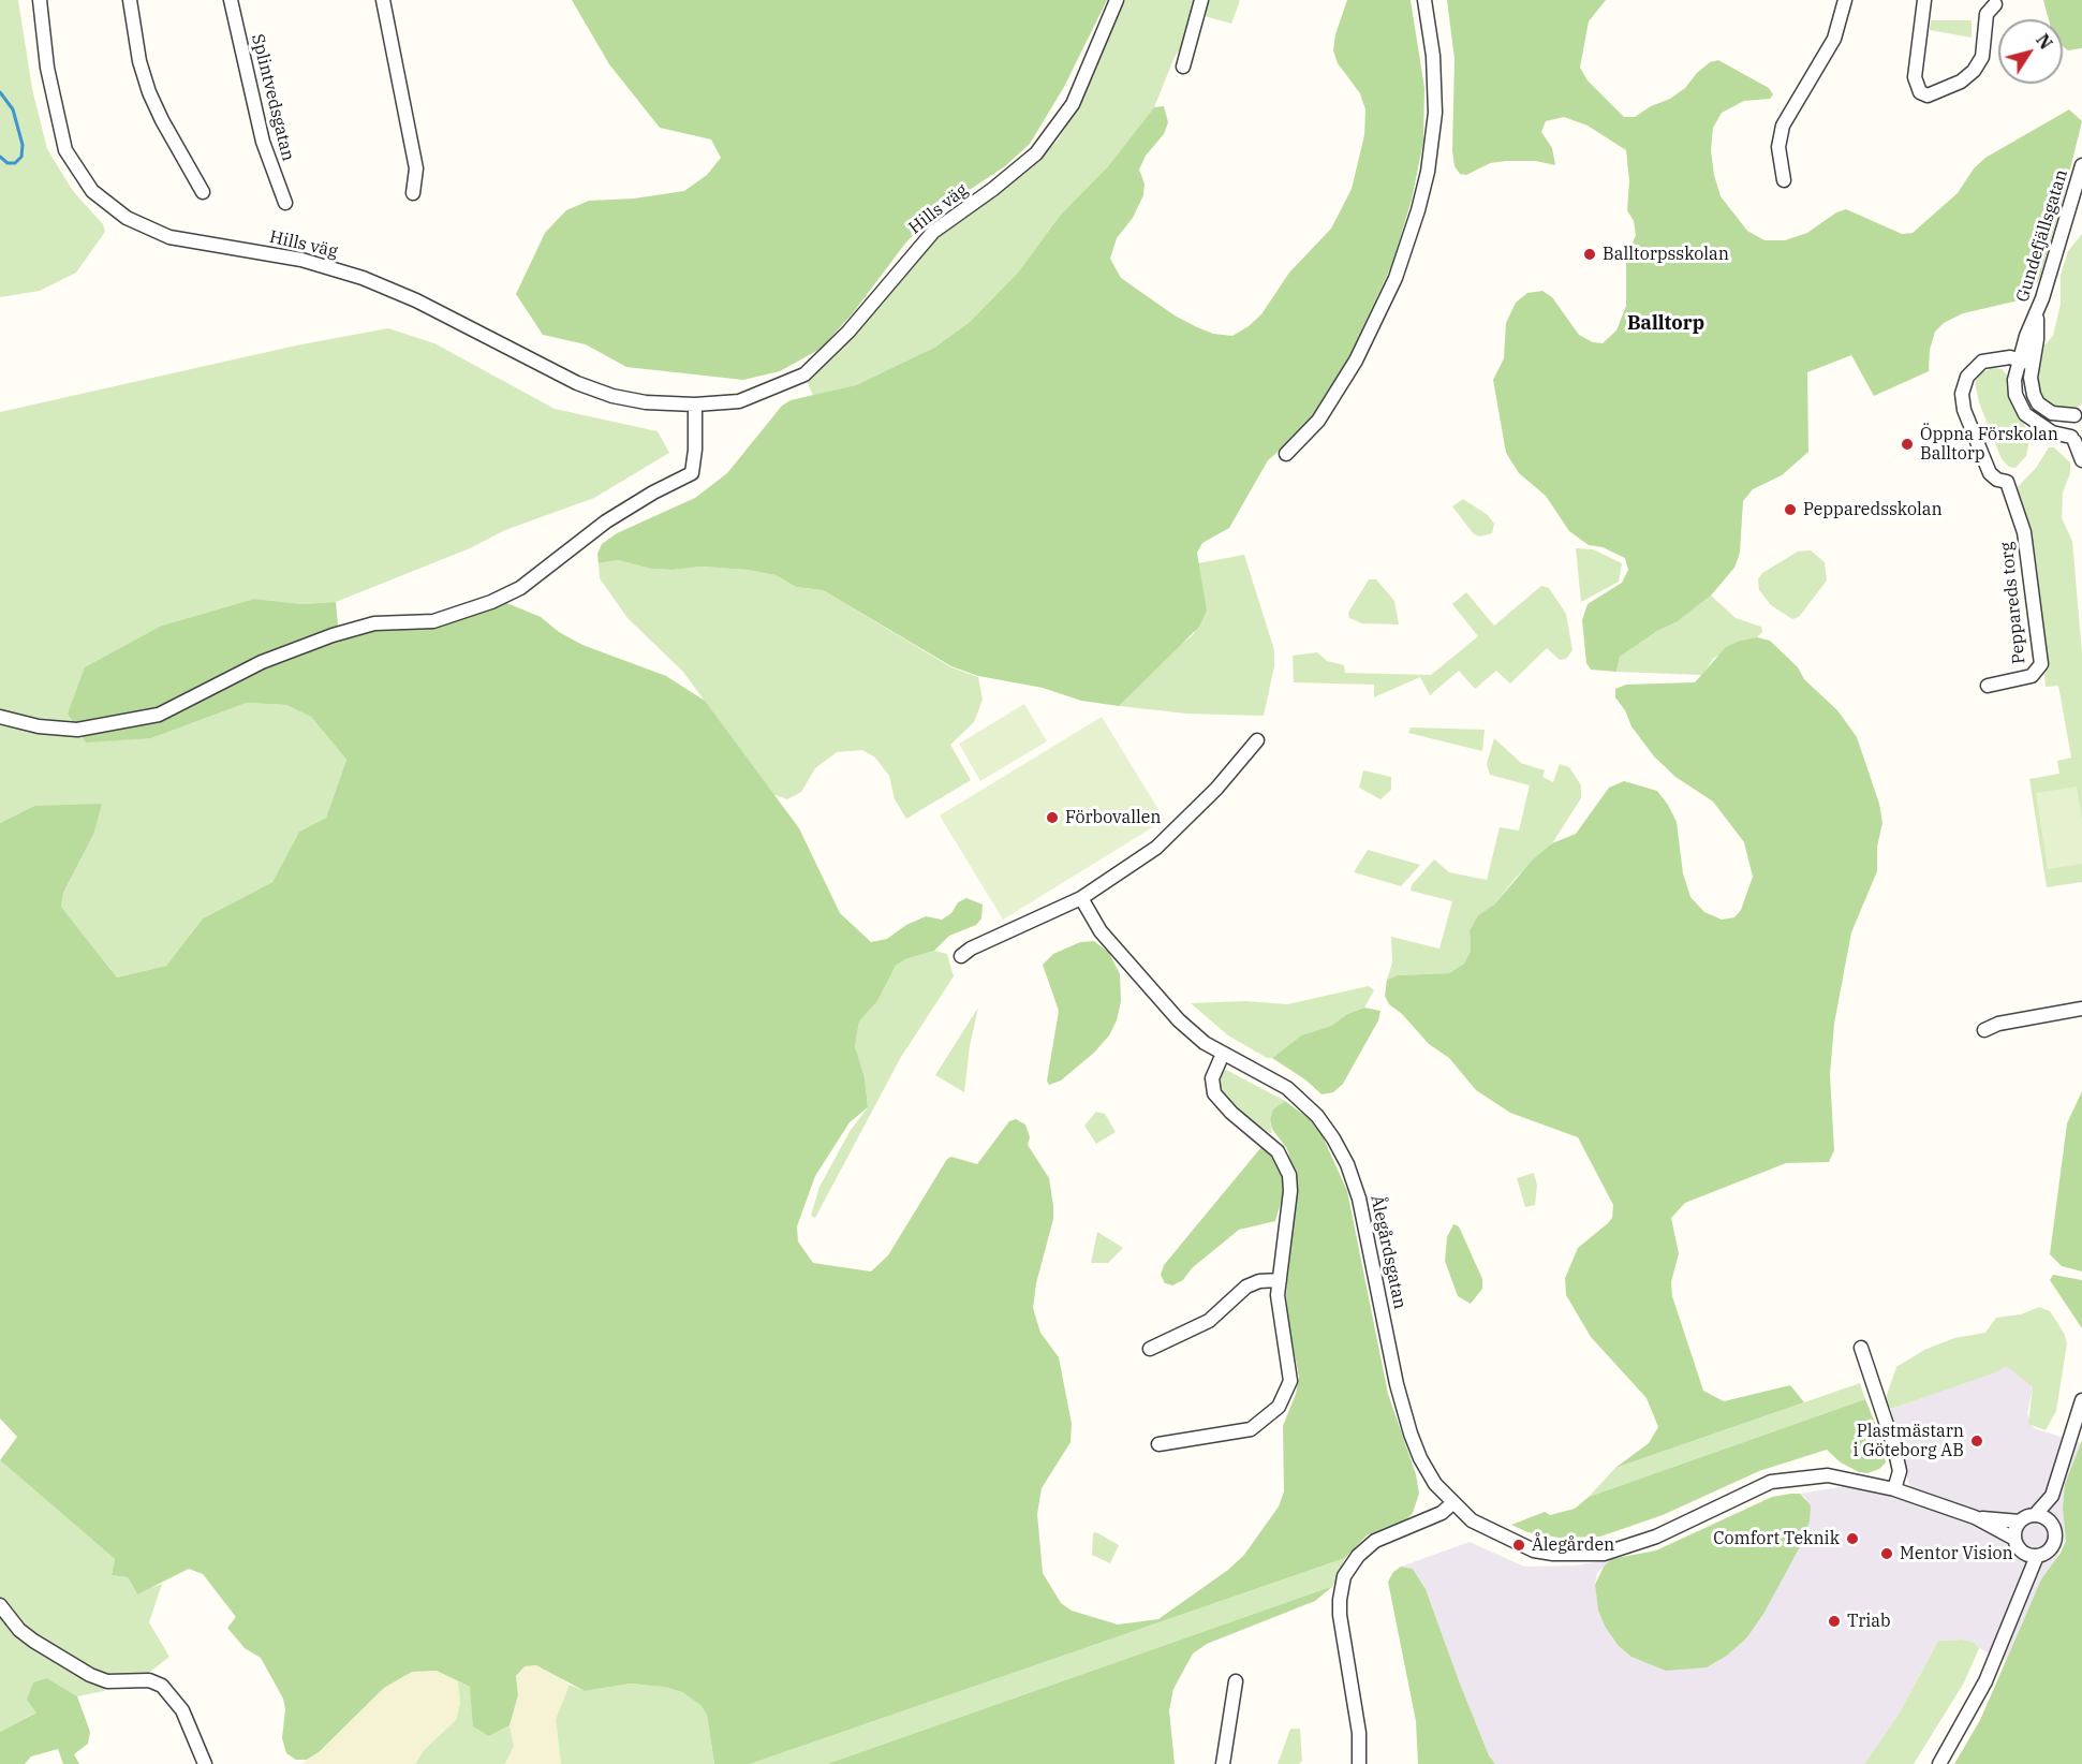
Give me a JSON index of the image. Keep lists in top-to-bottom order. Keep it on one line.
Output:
{"streets":{"street":["Splintvedsgatan","Hills väg","Gundefjällsgatan","Peppareds torg","Ålegårdsgatan"]},"crossings":[["Gundefjällsgatan","Peppareds torg"]],"districts":["Balltorp"],"places":["Balltorpsskolan","Öppna Förskolan Balltorp","Pepparedsskolan","Förbovallen","Plastmästarn i Göteborg AB","Comfort Teknik","Ålegården","Mentor Vision","Triab"],"north":"top right"}
